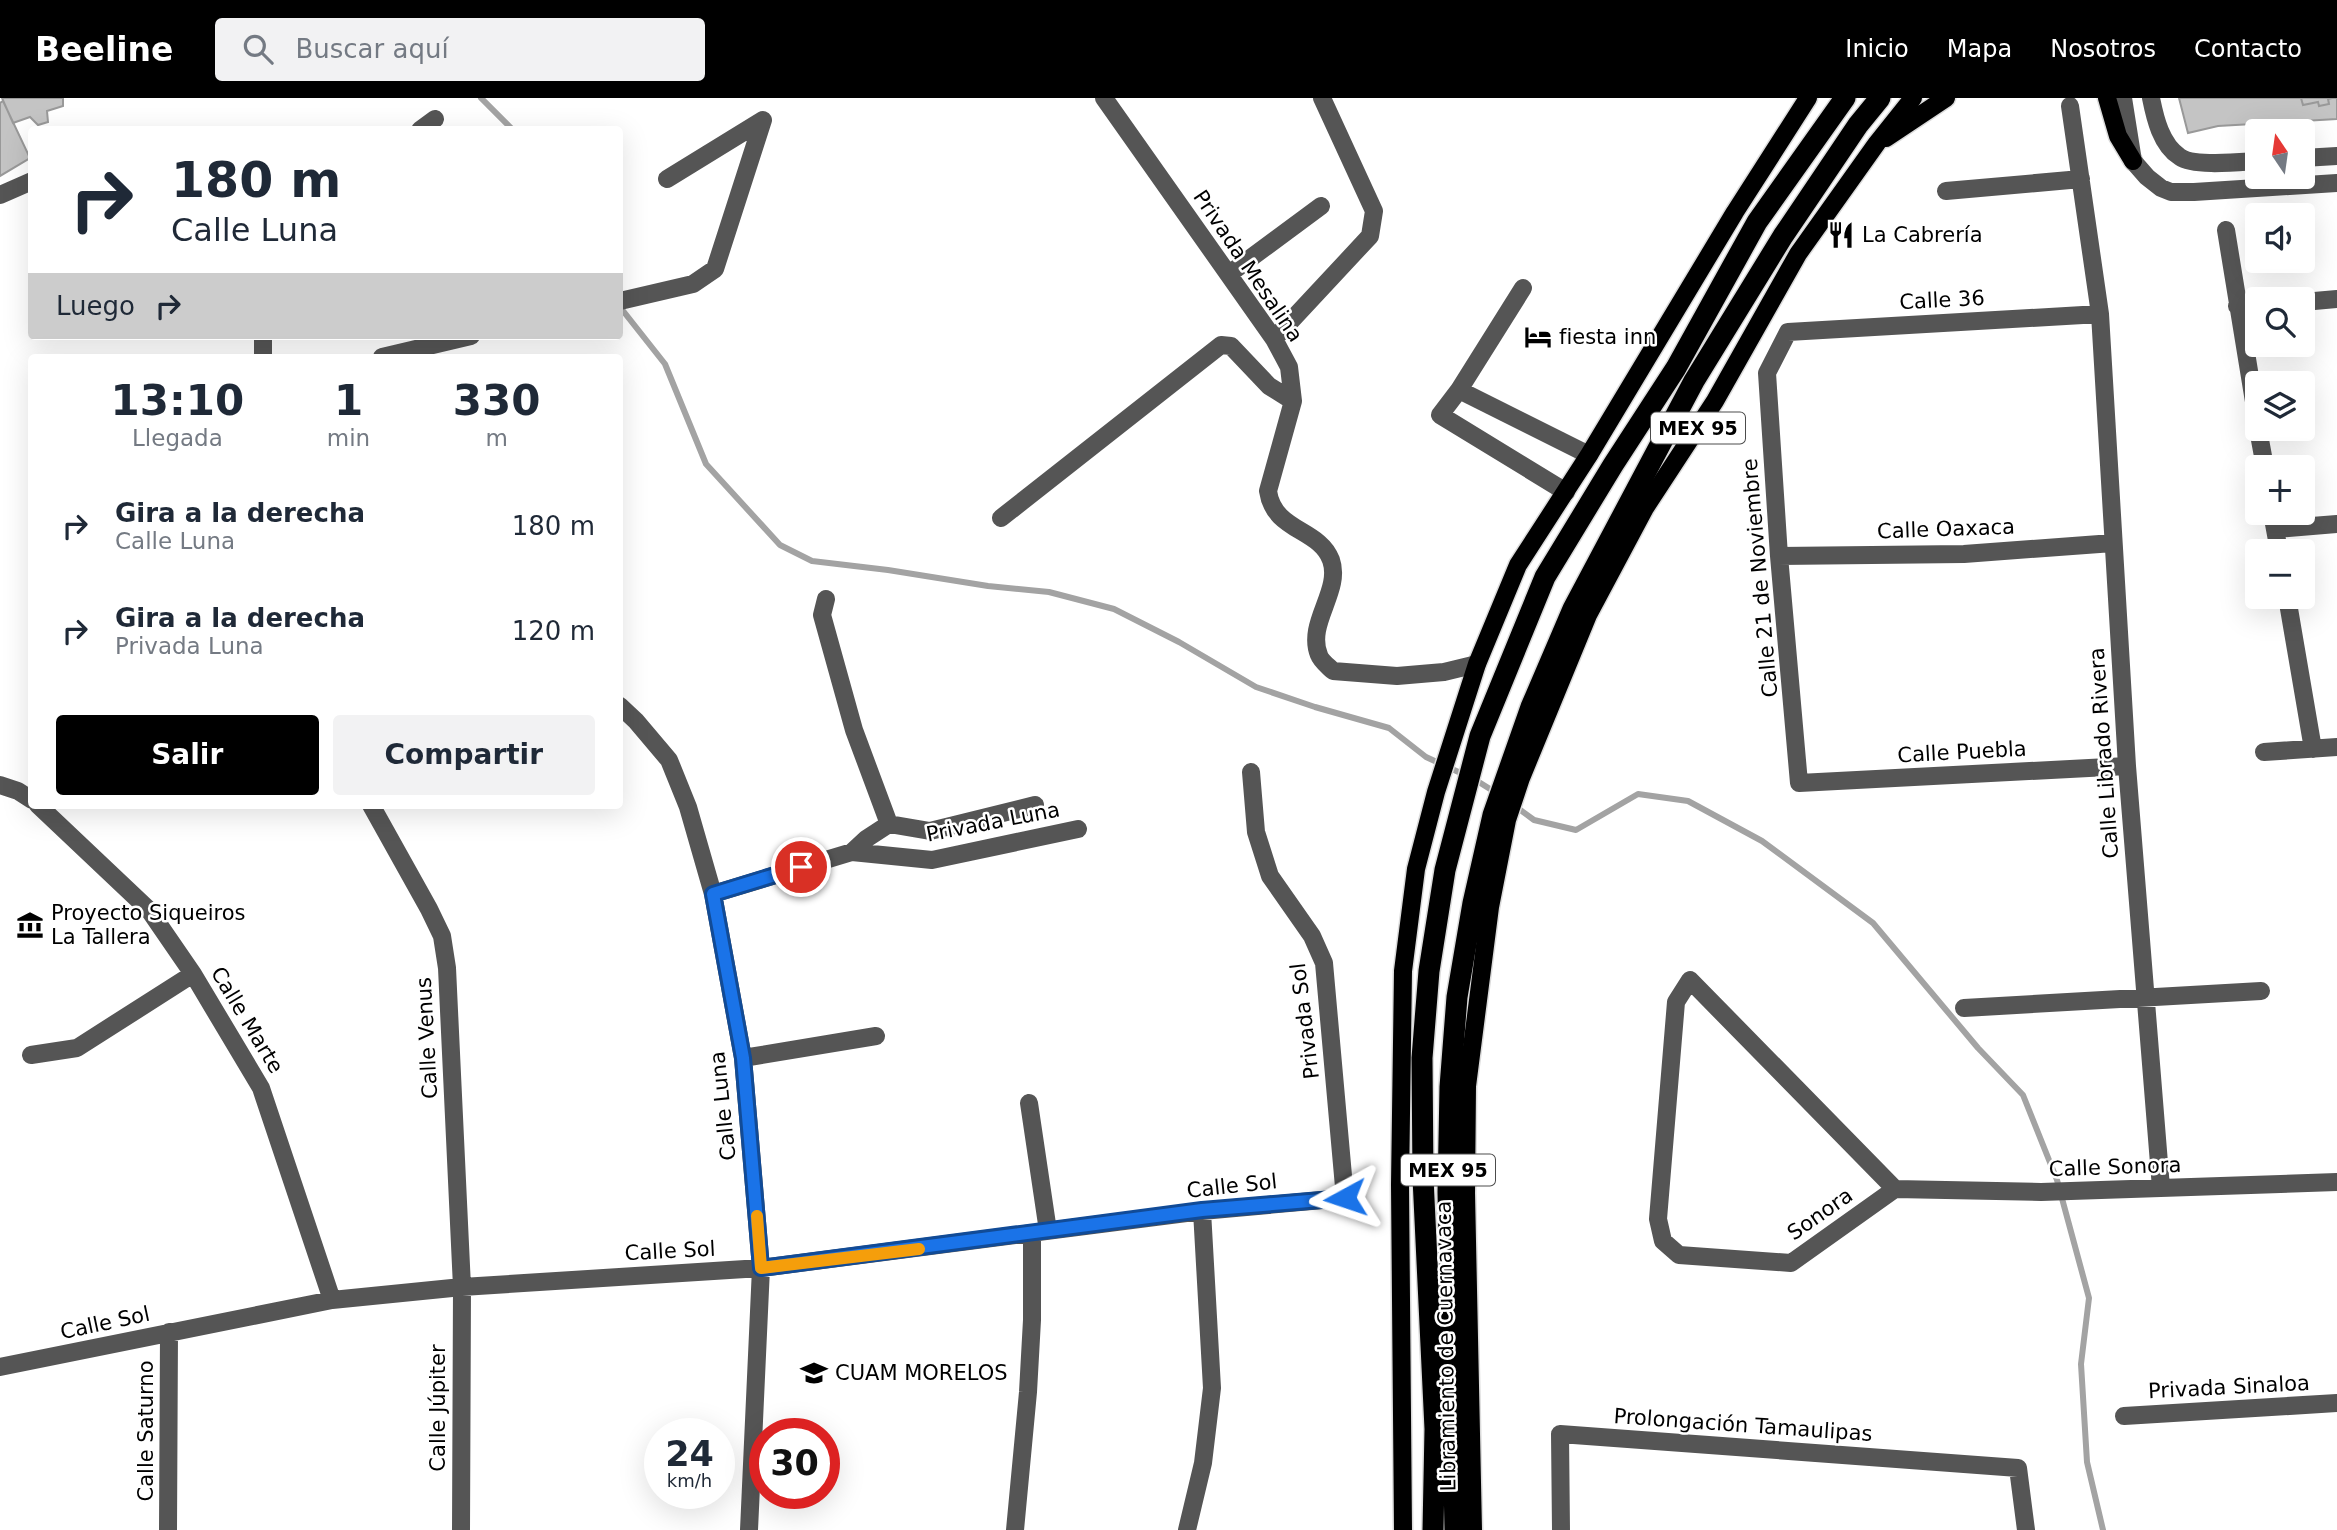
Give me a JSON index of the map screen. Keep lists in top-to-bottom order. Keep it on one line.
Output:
{"streets":{"highway":["MEX 95"],"main road":["Libramiento de Cuernavaca"],"street":["Privada Mesalina","Calle 36","Calle Oaxaca","Calle 21 de Noviembre","Calle Puebla","Calle Librado Rivera","Privada Luna","Calle Marte","Privada Sol","Calle Venus","Calle Luna","Calle Sonora","Calle Sol","Sonora","Privada Sinaloa","Calle Júpiter","Prolongación Tamaulipas","Calle Saturno"]},"crossings":[["Privada Mesalina","Libramiento de Cuernavaca"],["Calle 36","Calle 21 de Noviembre"],["Calle 36","Calle Librado Rivera"],["MEX 95","Libramiento de Cuernavaca"],["Calle Oaxaca","Calle 21 de Noviembre"],["Calle Oaxaca","Calle Librado Rivera"],["Calle 21 de Noviembre","Calle Puebla"],["Calle Puebla","Calle Librado Rivera"],["Calle Librado Rivera","Calle Sonora"],["Privada Luna","Calle Luna"],["Calle Marte","Calle Sol"],["Privada Sol","Calle Sol"],["Calle Venus","Calle Sol"],["Calle Venus","Calle Júpiter"],["Calle Luna","Calle Sol"],["Calle Sonora","Sonora"],["Calle Sol","Calle Júpiter"],["Calle Sol","Calle Saturno"]],"places":{"restaurant":["La Cabrería"],"hotel":["fiesta inn"],"museum":["Proyecto Siqueiros La Tallera"],"school or university":["CUAM MORELOS"]},"north":"top","page":{"header":"Beeline","search":"Buscar aquí","nav":["Inicio","Mapa","Nosotros","Contacto"],"map_buttons":["+","−"],"turn":["180 m","Calle Luna"],"then":"Luego","eta":["13:10","Llegada","1","min","330","m"],"list":[{"name":"Gira a la derecha","note":"Calle Luna","value":"180 m"},{"name":"Gira a la derecha","note":"Privada Luna","value":"120 m"}],"buttons":["Salir","Compartir"],"speed":"24 km/h","limit":"30"}}
